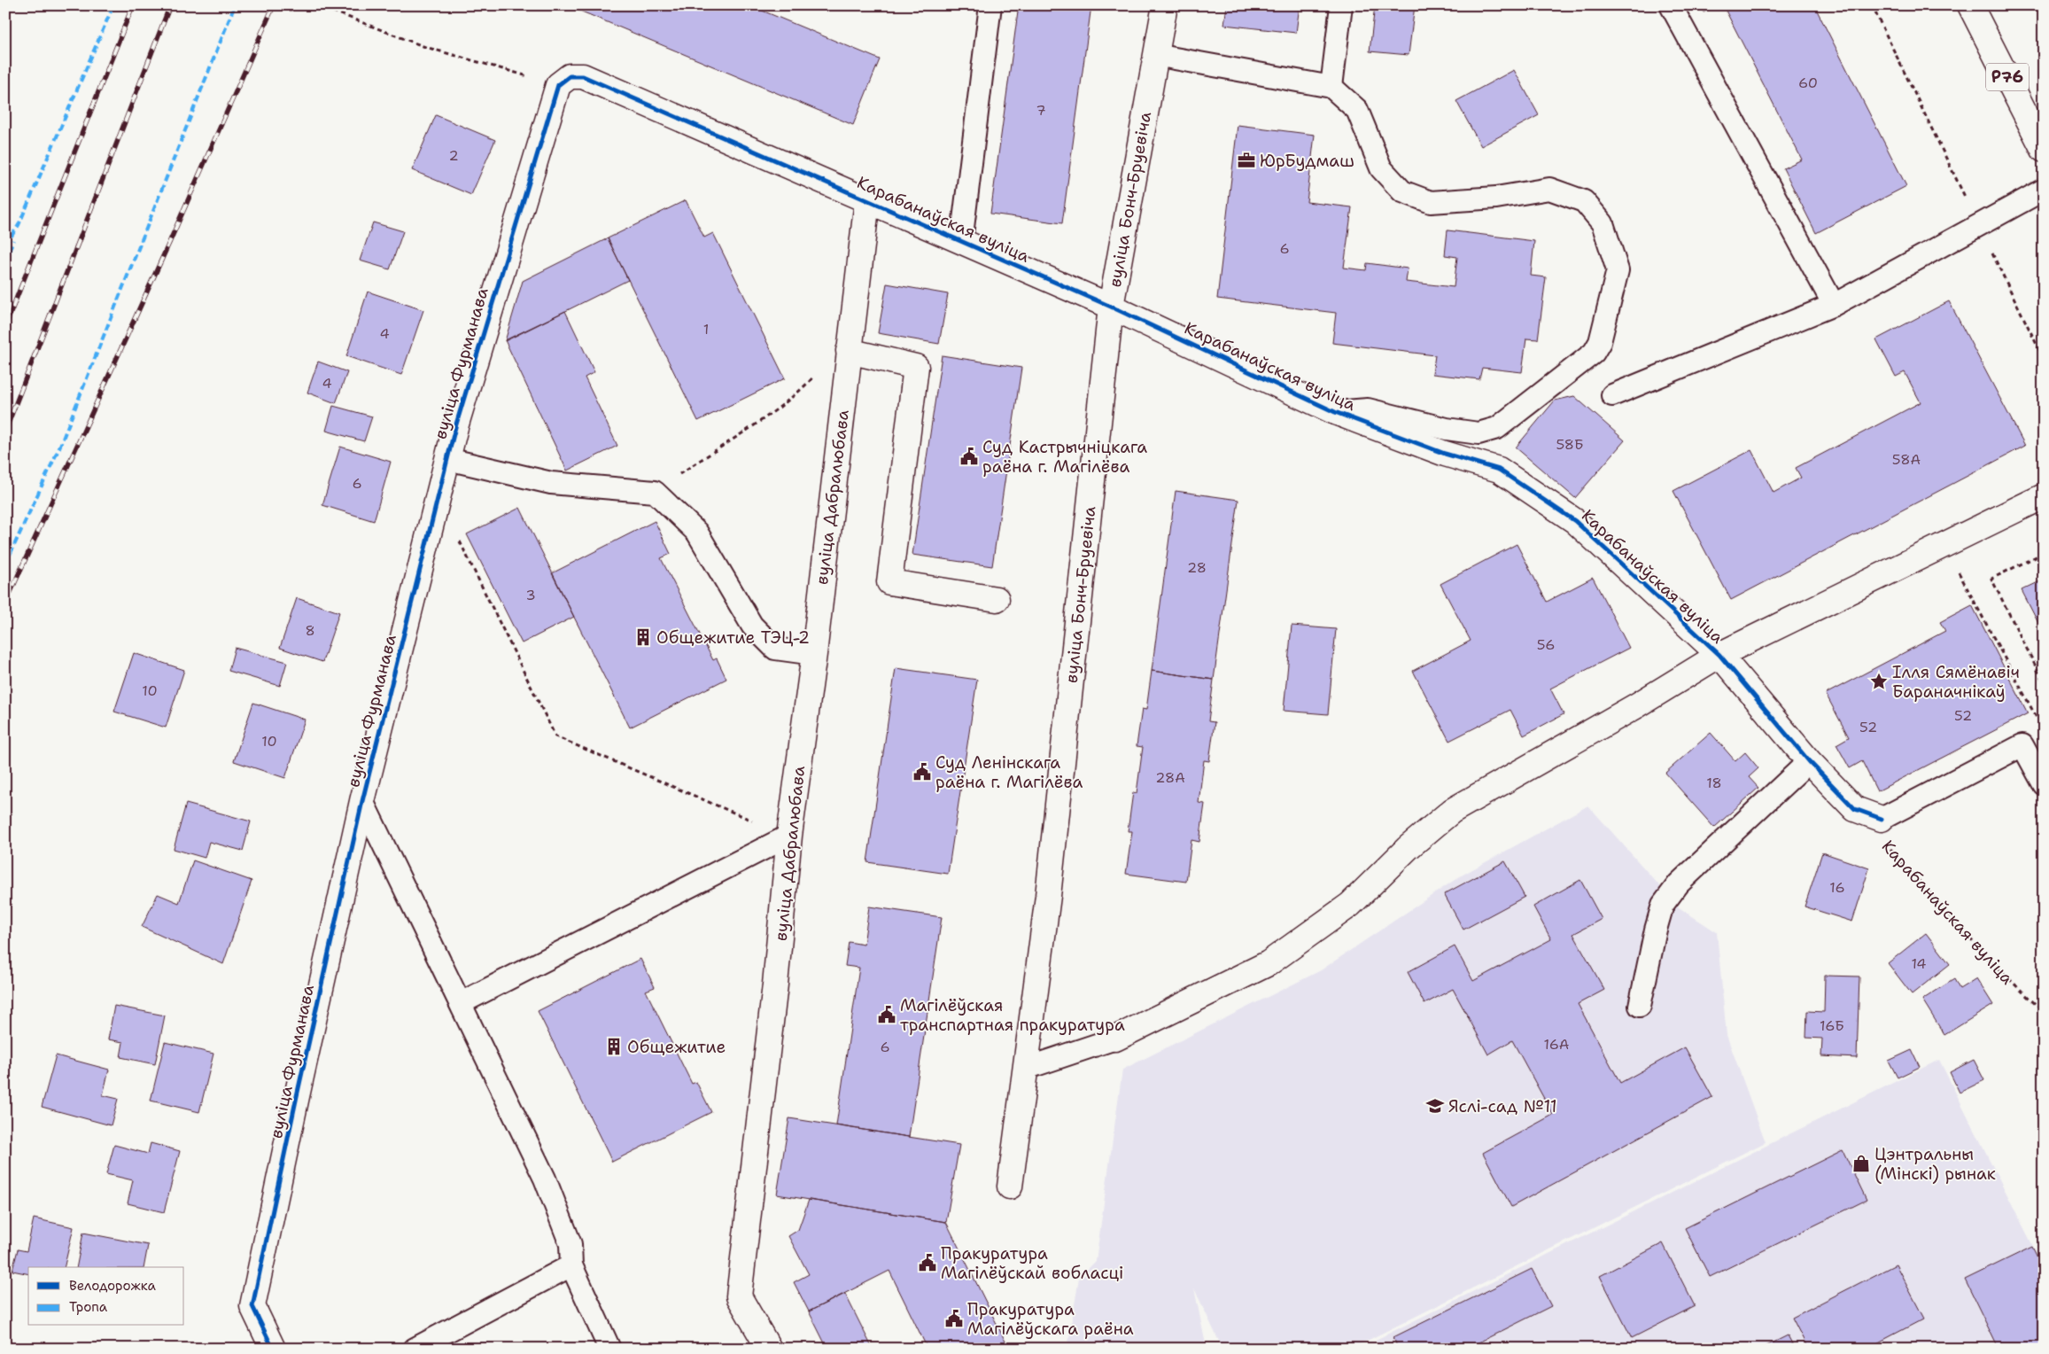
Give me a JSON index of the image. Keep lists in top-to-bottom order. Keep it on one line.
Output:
{"streets":{"street":["Р76","вуліца Бонч-Бруевіча","Карабанаўская вуліца","вуліца Фурманава","вуліца Дабралюбава"]},"crossings":[["вуліца Бонч-Бруевіча","Карабанаўская вуліца"],["Карабанаўская вуліца","вуліца Фурманава"],["Карабанаўская вуліца","вуліца Дабралюбава"]],"places":{"office":["ЮрБудмаш"],"public building":["Суд Кастрычніцкага раёна г. Магілёва","Суд Ленінскага раёна г. Магілёва","Магілёўская транспартная пракуратура","Пракуратура Магілёўскай вобласці","Пракуратура Магілёўскага раёна"],"building":["Общежитие ТЭЦ-2","Общежитие"],"place":["Ілля Сямёнавіч Бараначнікаў"],"school or university":["Яслі-сад №11"],"shop":["Цэнтральны (Мінскі) рынак"]},"house_numbers":["60","7","2","6","1","4","4","58Б","58А","6","28","3","8","56","10","52","52","10","28А","18","16","14","16Б","16А","6"],"legend":["Велодорожка","Тропа"]}
